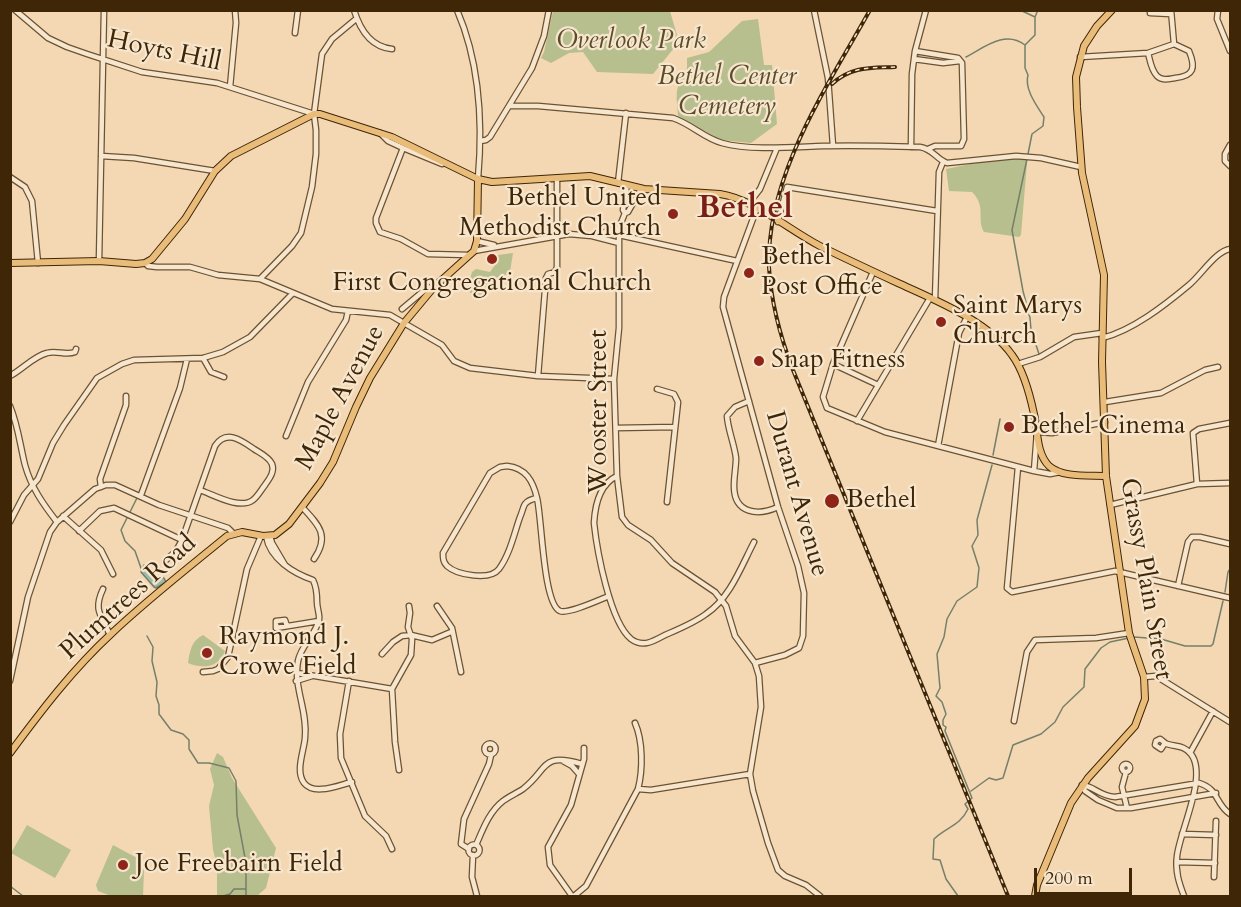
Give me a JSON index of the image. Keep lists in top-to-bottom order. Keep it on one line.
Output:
{"streets":{"main road":["Maple Avenue","Grassy Plain Street","Plumtrees Road"],"street":["Hoyts Hill","Wooster Street","Durant Avenue"]},"districts":["Bethel"],"parks":["Overlook Park","Bethel Center Cemetery"],"places":["Bethel United Methodist Church","First Congregational Church","Bethel Post Office","Saint Marys Church","Snap Fitness","Bethel Cinema","Bethel","Raymond J. Crowe Field","Joe Freebairn Field"],"scale_bar":"200 m"}
